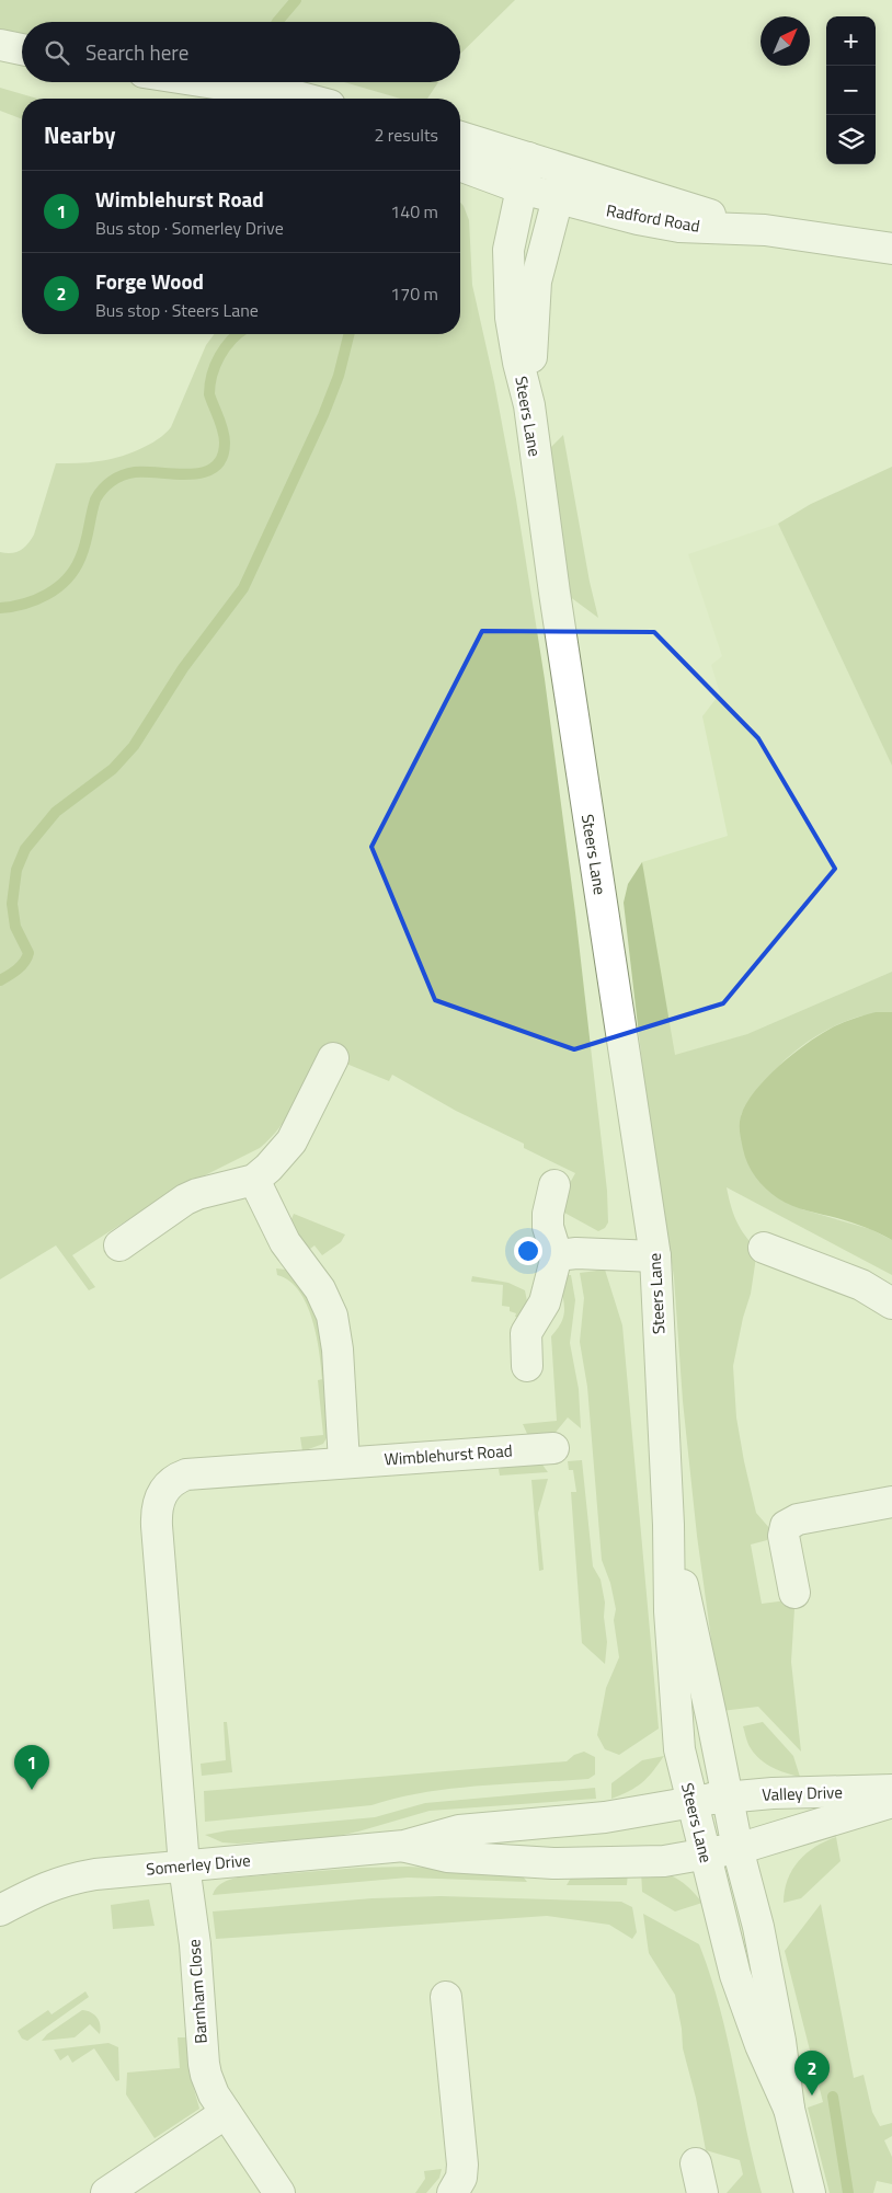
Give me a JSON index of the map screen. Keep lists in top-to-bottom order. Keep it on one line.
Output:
{"streets":{"street":["Radford Road","Steers Lane","Wimblehurst Road","Valley Drive","Somerley Drive","Barnham Close"]},"crossings":[["Radford Road","Steers Lane"],["Steers Lane","Valley Drive"],["Steers Lane","Somerley Drive"],["Wimblehurst Road","Somerley Drive"],["Wimblehurst Road","Barnham Close"],["Valley Drive","Somerley Drive"],["Somerley Drive","Barnham Close"]],"north":"top right","page":{"map_buttons":["+","−"],"search":"Search here","heading":["Nearby","2 results"],"list":[{"mark":"1","name":"Wimblehurst Road","note":"Bus stop · Somerley Drive","value":"140 m"},{"mark":"2","name":"Forge Wood","note":"Bus stop · Steers Lane","value":"170 m"}],"pins":["1","2"]}}
